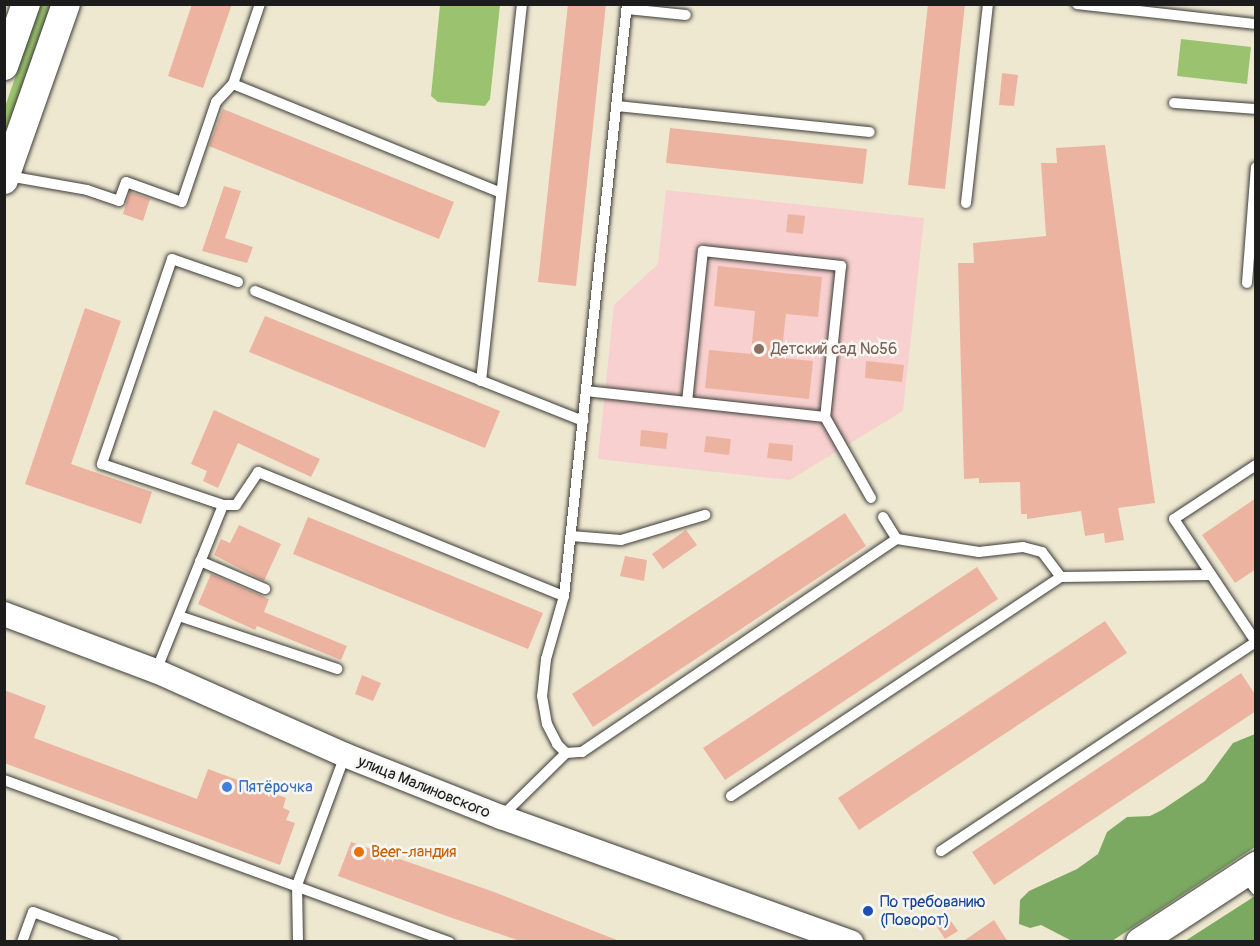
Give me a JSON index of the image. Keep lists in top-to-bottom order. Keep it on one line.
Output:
{"streets":{"street":["улица Малиновского"]},"places":["Детский сад №56","Пятёрочка","Beer-ландия","По требованию (Поворот)"]}
